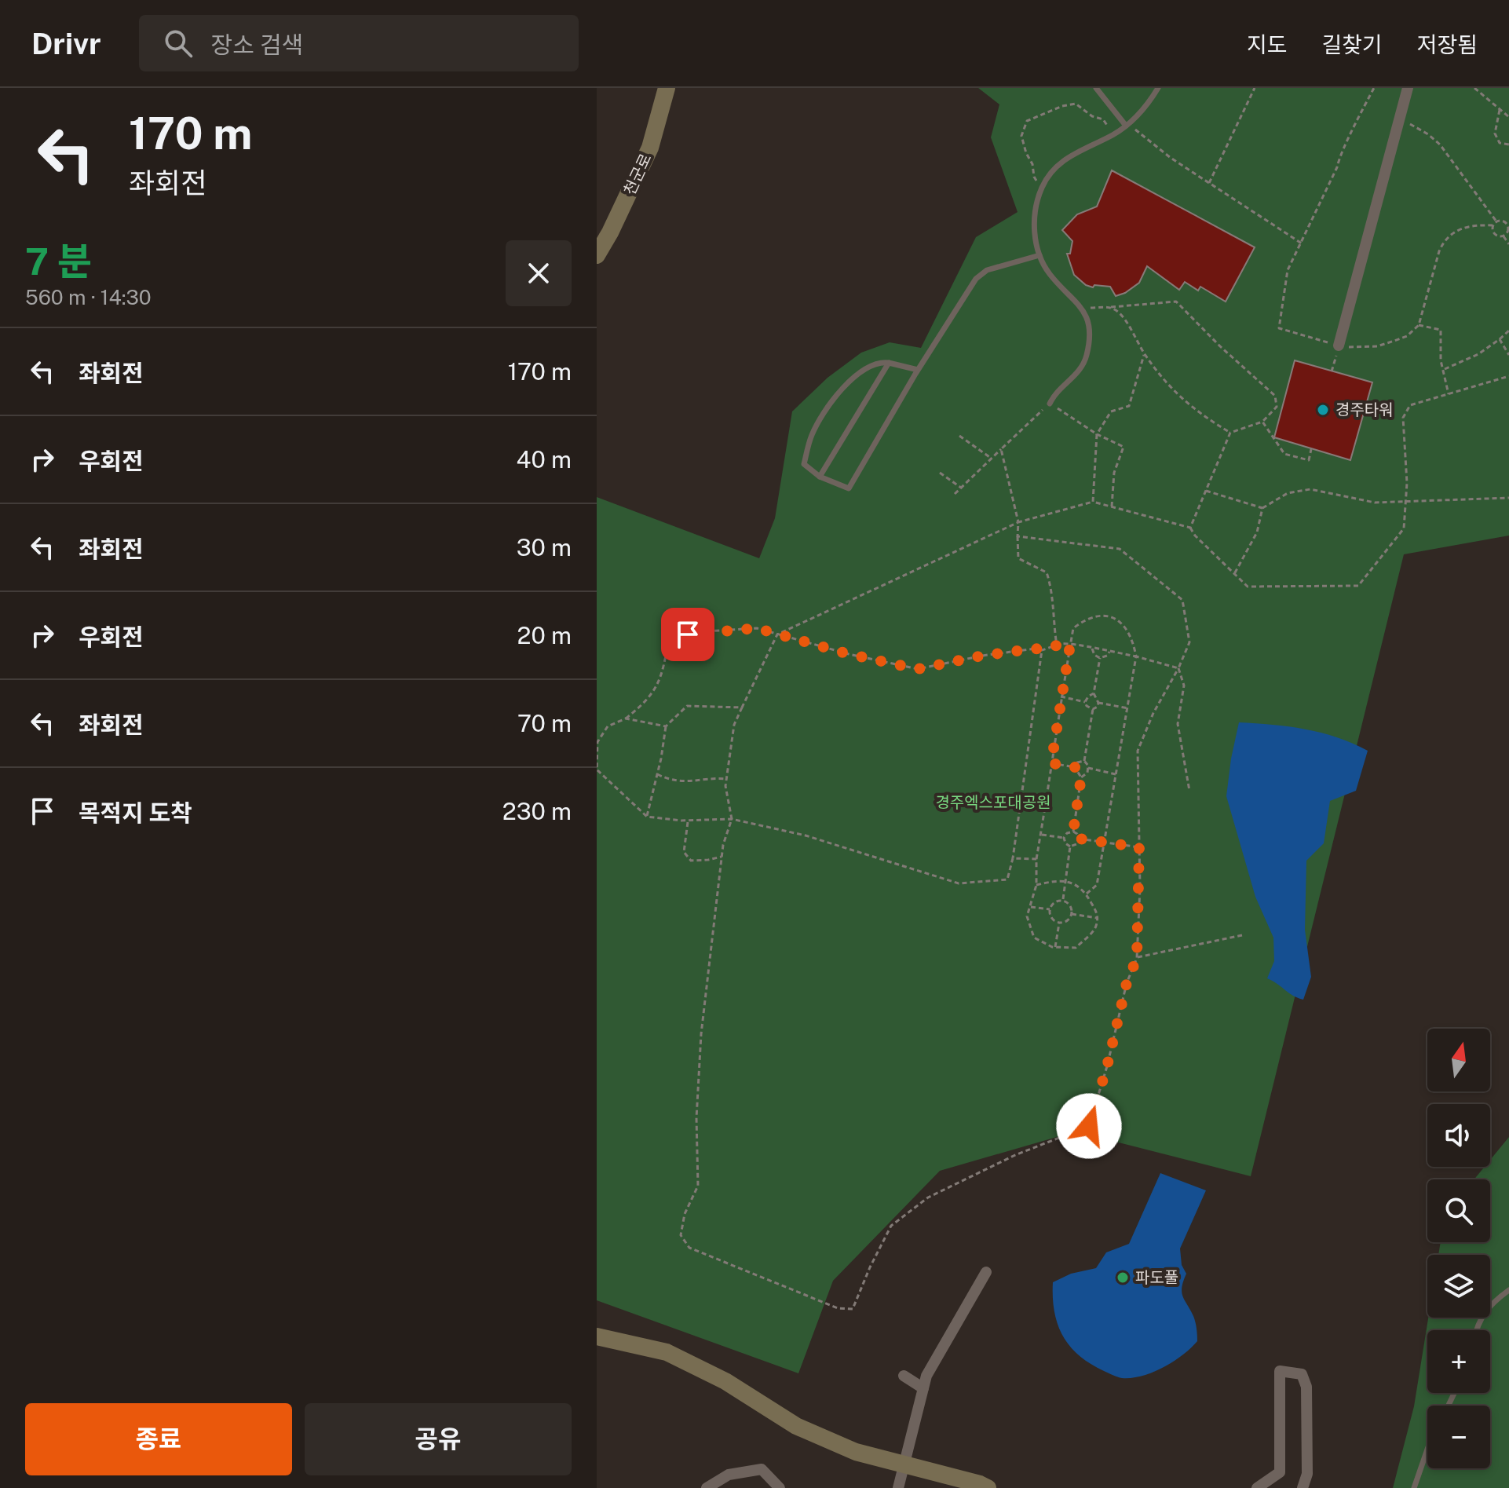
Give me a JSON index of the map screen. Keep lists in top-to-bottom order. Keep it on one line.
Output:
{"streets":{"street":["천군로"]},"parks":["경주엑스포대공원"],"places":["경주타워","파도풀"],"north":"top","page":{"header":"Drivr","search":"장소 검색","nav":["지도","길찾기","저장됨"],"turn":["170 m","좌회전"],"heading":["7 분","560 m · 14:30"],"list":[{"name":"좌회전","value":"170 m"},{"name":"우회전","value":"40 m"},{"name":"좌회전","value":"30 m"},{"name":"우회전","value":"20 m"},{"name":"좌회전","value":"70 m"},{"name":"목적지 도착","value":"230 m"}],"map_buttons":["+","−"],"buttons":["종료","공유"]}}
